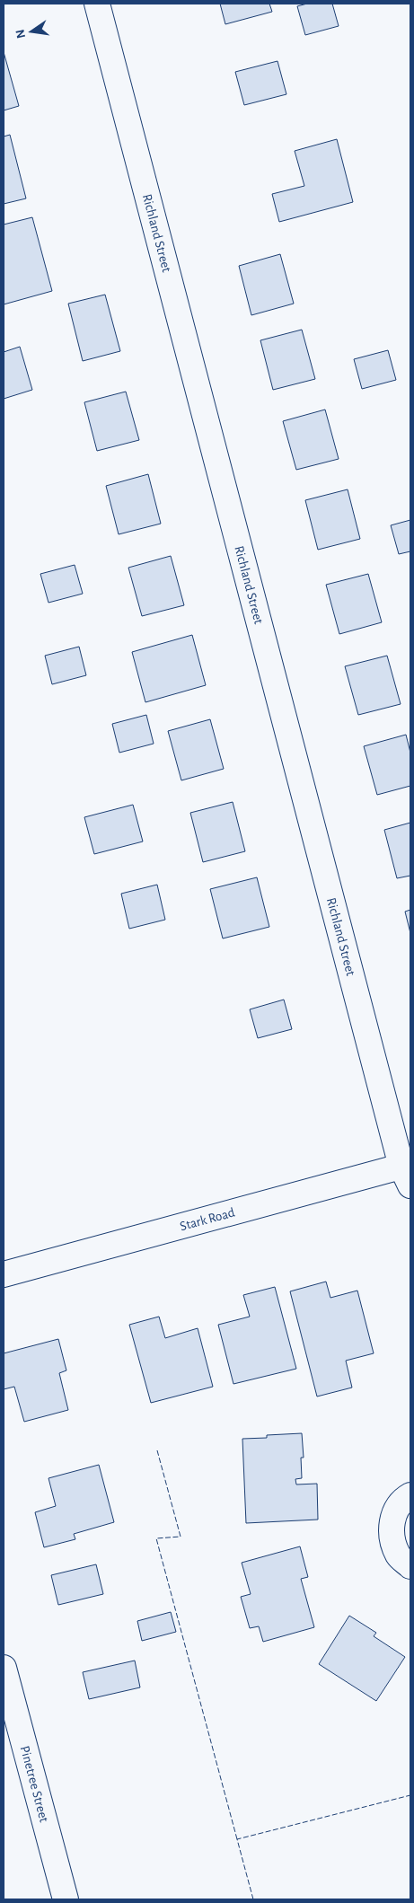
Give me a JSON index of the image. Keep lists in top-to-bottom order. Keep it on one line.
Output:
{"streets":{"street":["Richland Street","Stark Road","Pinetree Street"]},"crossings":[["Richland Street","Stark Road"]],"north":"left"}
